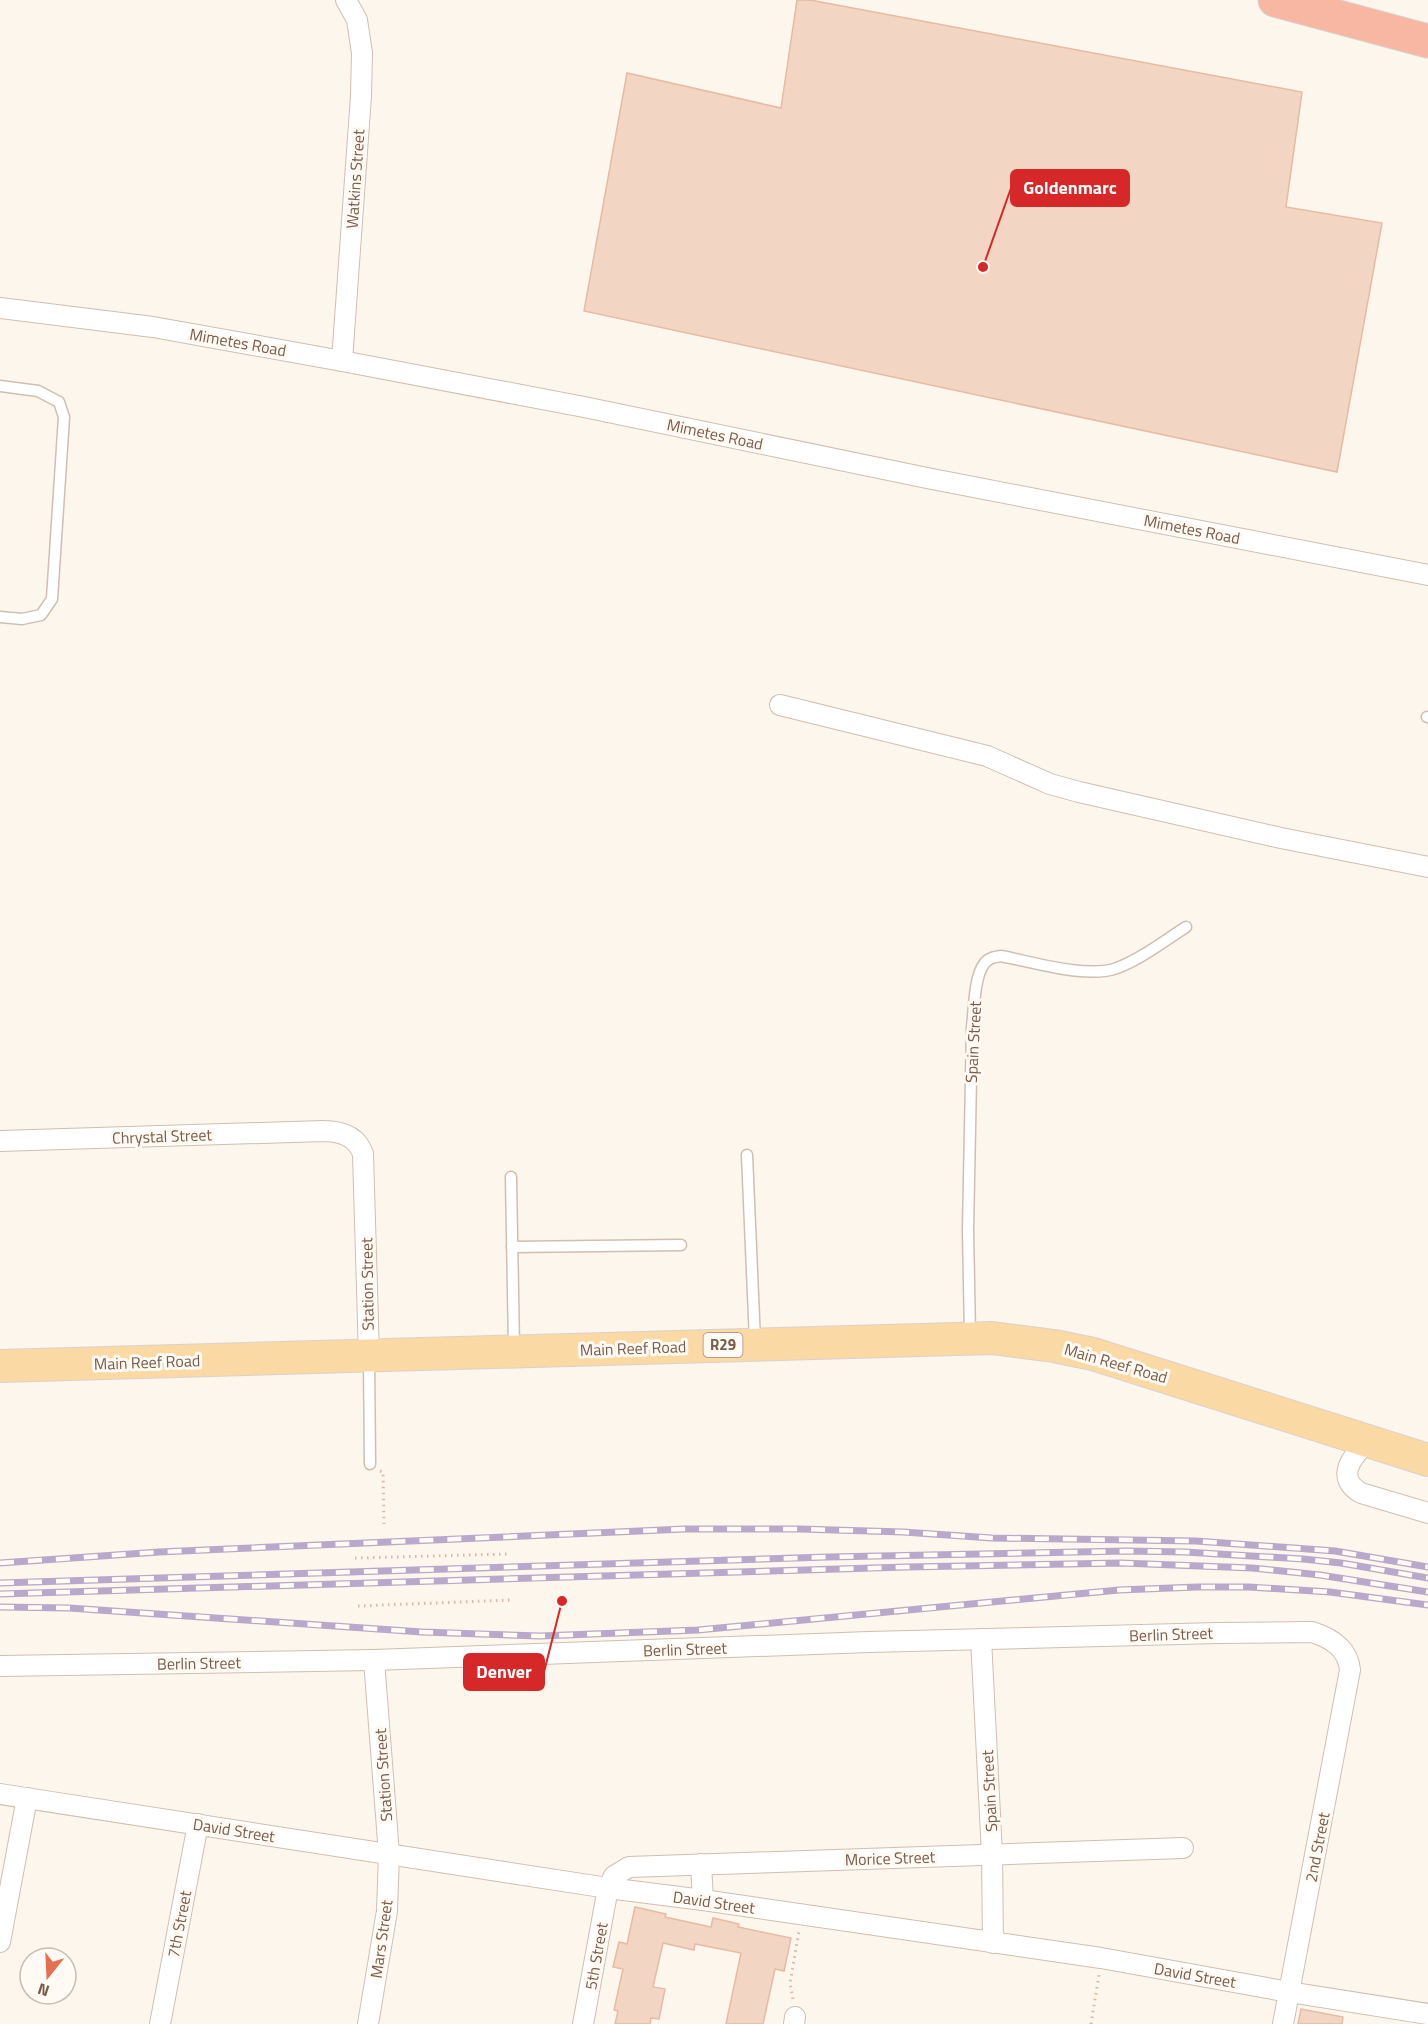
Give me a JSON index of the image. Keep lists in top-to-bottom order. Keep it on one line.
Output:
{"streets":{"main road":["R29","Main Reef Road"],"street":["Watkins Street","Mimetes Road","Spain Street","Chrystal Street","Station Street","Berlin Street","David Street","2nd Street","Morice Street","7th Street","Mars Street","5th Street"]},"crossings":[["Watkins Street","Mimetes Road"],["Spain Street","Main Reef Road"],["Spain Street","Berlin Street"],["Spain Street","David Street"],["Spain Street","Morice Street"],["Chrystal Street","Station Street"],["Station Street","Main Reef Road"],["Station Street","Berlin Street"],["Station Street","David Street"],["Station Street","Mars Street"],["Berlin Street","2nd Street"],["David Street","2nd Street"],["David Street","Morice Street"],["David Street","7th Street"],["David Street","Mars Street"],["David Street","5th Street"],["Morice Street","5th Street"]],"places":["Goldenmarc","Denver"],"north":"bottom"}
